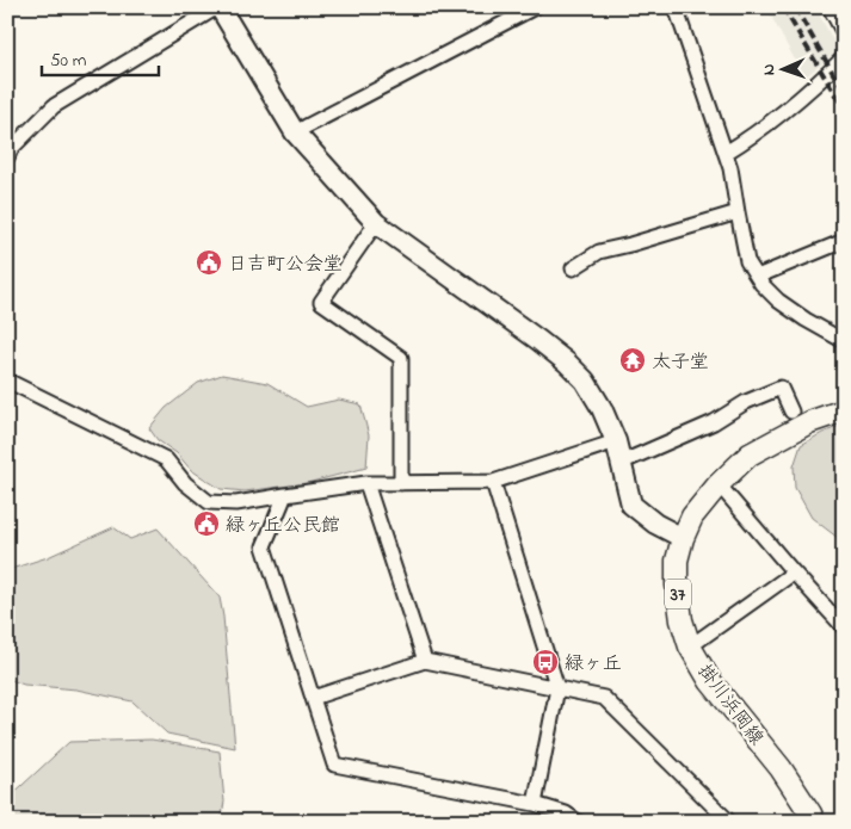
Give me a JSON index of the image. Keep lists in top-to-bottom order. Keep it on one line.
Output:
{"streets":{"main road":["37","掛川浜岡線"]},"places":{"public building":["日吉町公会堂","緑ヶ丘公民館"],"temple":["太子堂"],"bus stop":["緑ヶ丘"]},"scale_bar":"50 m","north":"left"}
